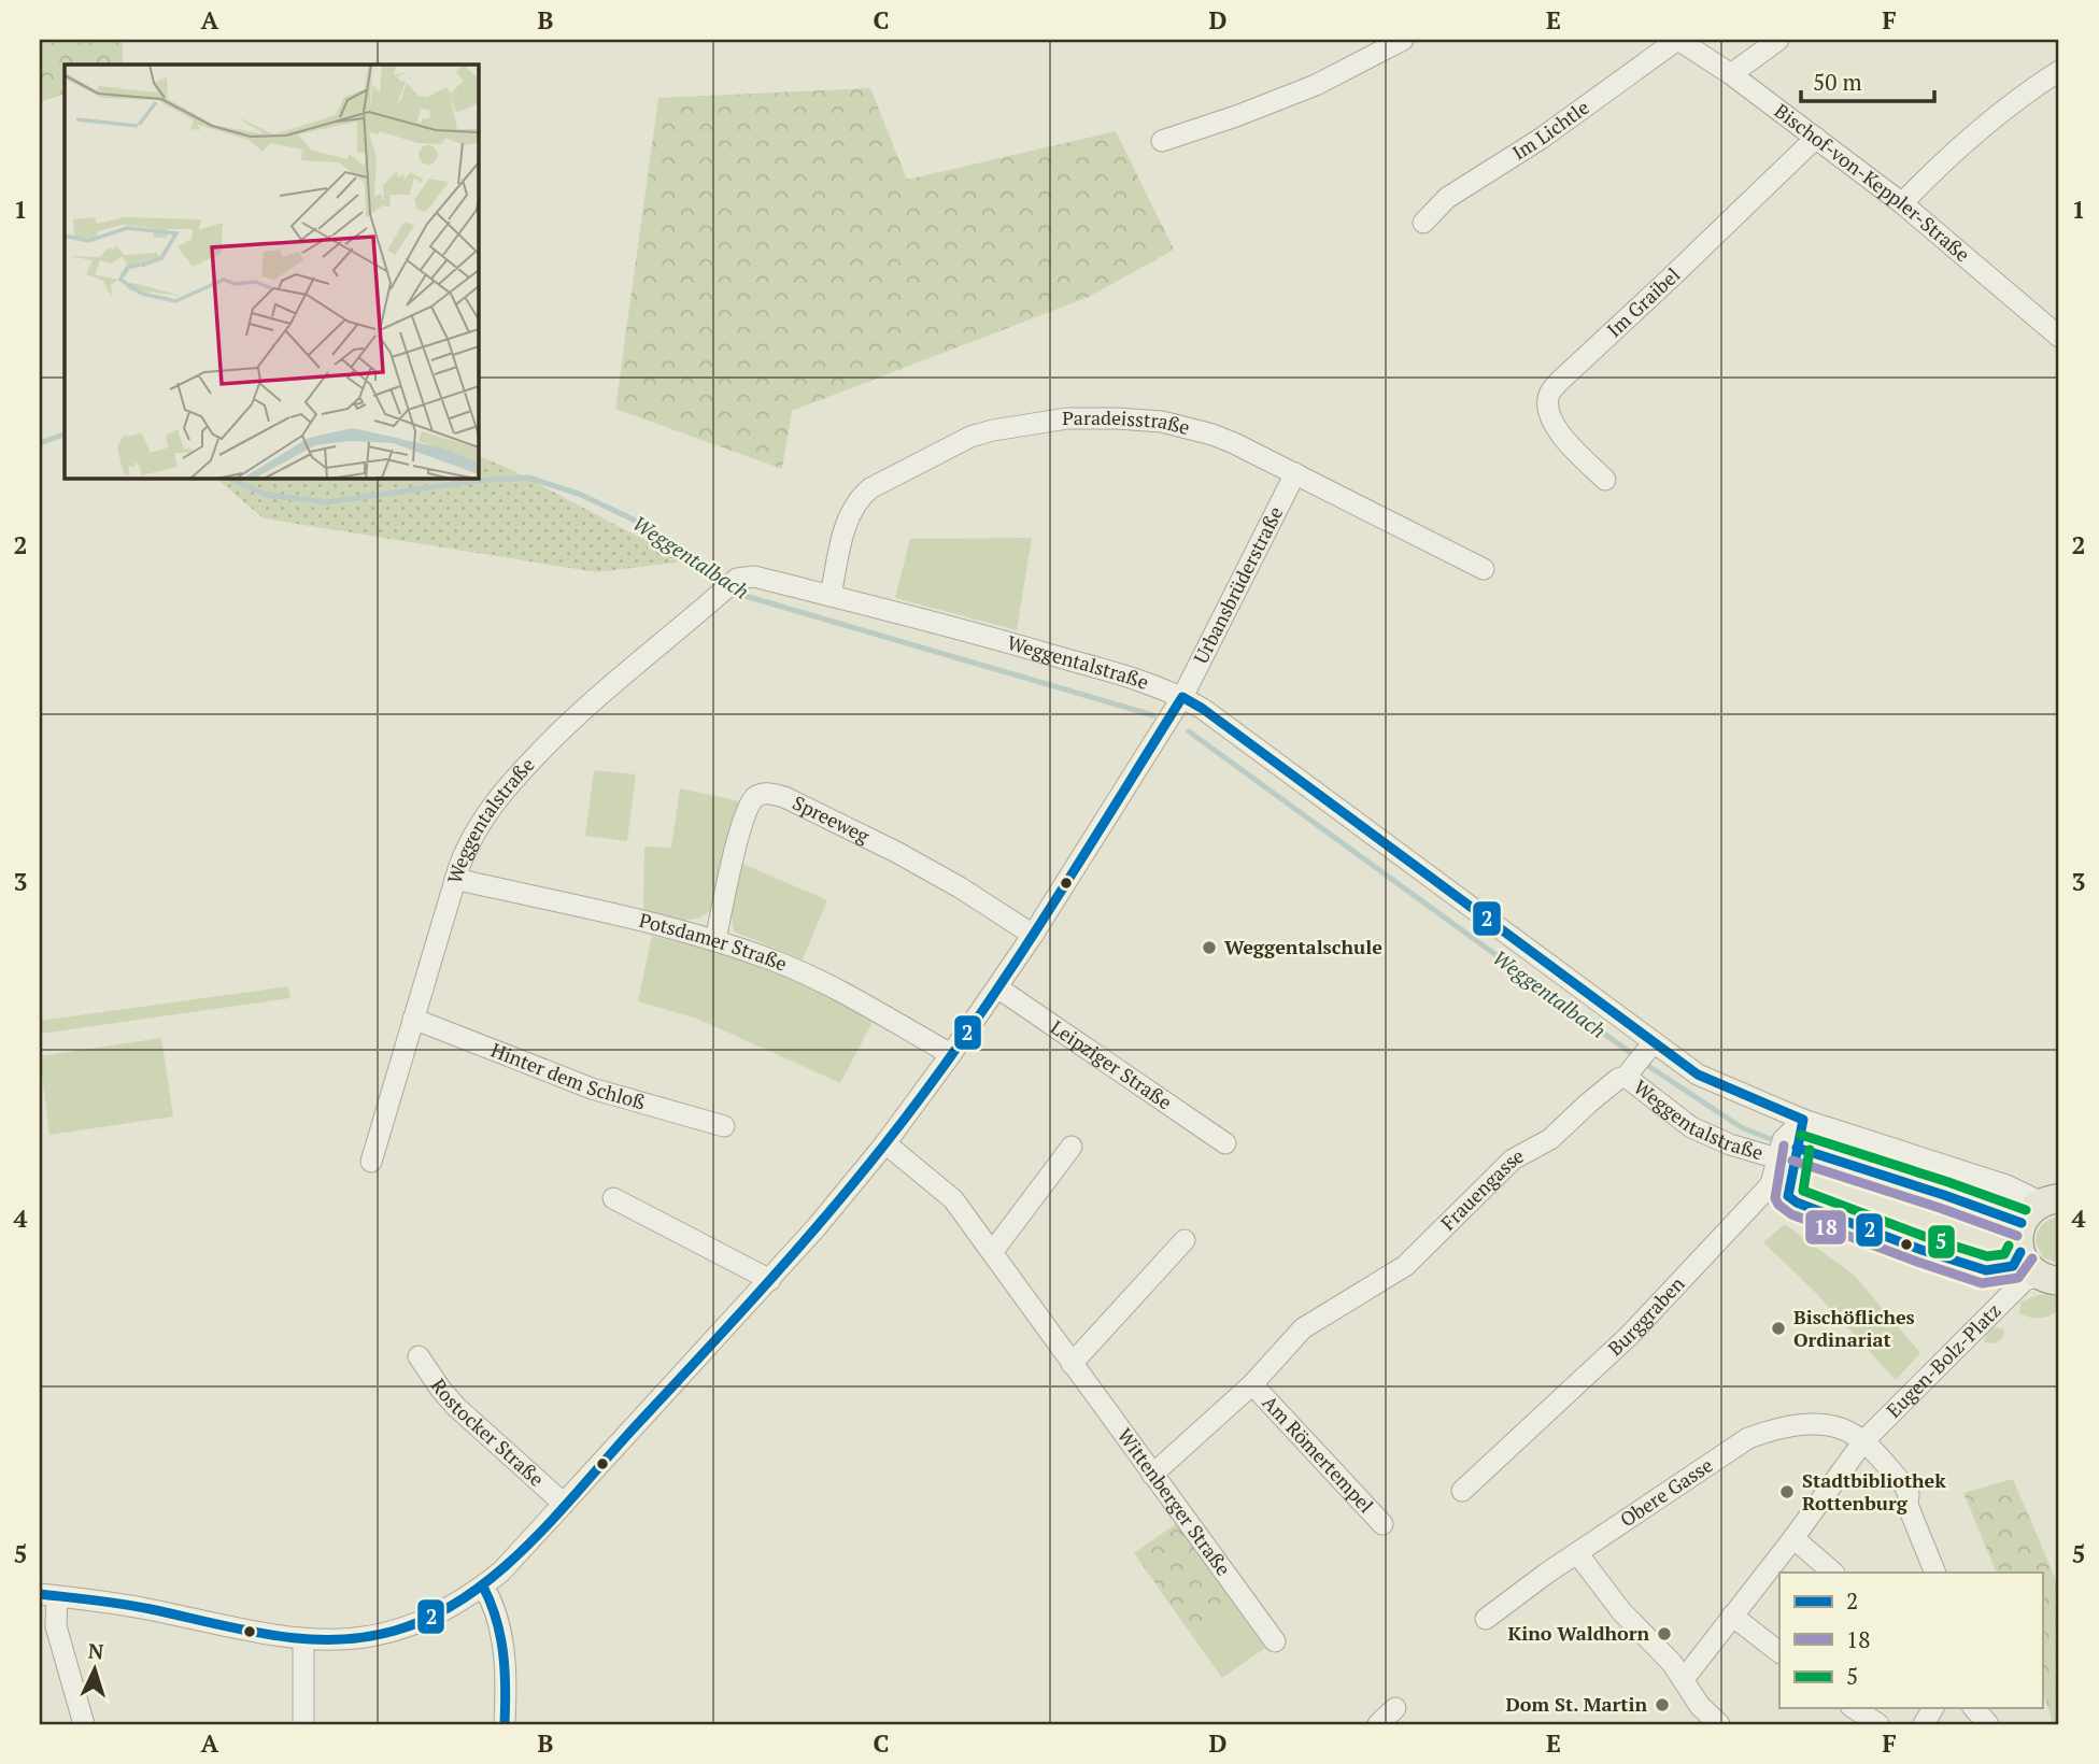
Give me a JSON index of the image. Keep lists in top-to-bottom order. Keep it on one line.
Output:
{"streets":{"main road":["Eugen-Bolz-Platz"],"street":["Im Lichtle","Bischof-von-Keppler-Straße","Im Graibel","Paradeisstraße","Urbansbrüderstraße","Weggentalstraße","Spreeweg","Potsdamer Straße","Leipziger Straße","Hinter dem Schloß","Frauengasse","Burggraben","Rostocker Straße","Am Römertempel","Obere Gasse","Wittenberger Straße"]},"crossings":[["Im Lichtle","Bischof-von-Keppler-Straße"],["Bischof-von-Keppler-Straße","Im Graibel"],["Paradeisstraße","Urbansbrüderstraße"],["Paradeisstraße","Weggentalstraße"],["Urbansbrüderstraße","Weggentalstraße"],["Urbansbrüderstraße","Spreeweg"],["Urbansbrüderstraße","Potsdamer Straße"],["Urbansbrüderstraße","Leipziger Straße"],["Urbansbrüderstraße","Rostocker Straße"],["Urbansbrüderstraße","Wittenberger Straße"],["Weggentalstraße","Potsdamer Straße"],["Weggentalstraße","Hinter dem Schloß"],["Weggentalstraße","Frauengasse"],["Weggentalstraße","Burggraben"],["Spreeweg","Potsdamer Straße"],["Frauengasse","Am Römertempel"],["Eugen-Bolz-Platz","Obere Gasse"],["Am Römertempel","Wittenberger Straße"]],"water":["Weggentalbach"],"places":["Weggentalschule","Bischöfliches Ordinariat","Stadtbibliothek Rottenburg","Kino Waldhorn","Dom St. Martin"],"lines":["transit line 2","transit line 5","transit line 18"],"legend":["2","18","5"],"scale_bar":"50 m","north":"top","grid":{"columns":["A","B","C","D","E","F"],"rows":["1","2","3","4","5"]}}
